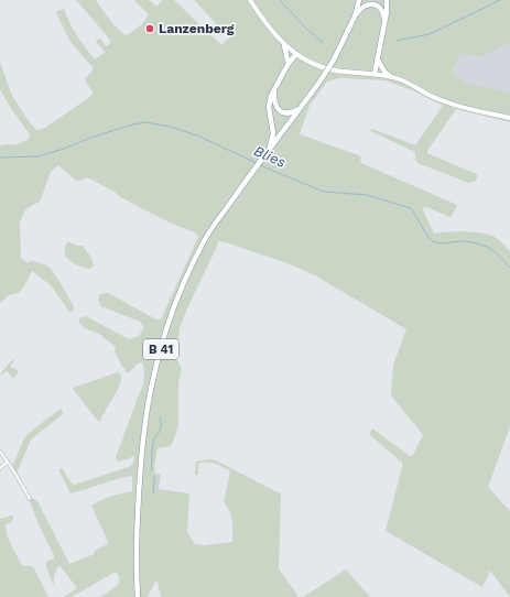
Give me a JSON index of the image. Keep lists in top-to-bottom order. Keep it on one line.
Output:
{"streets":{"highway":["B 41"]},"water":["Blies"],"places":["Lanzenberg"]}
